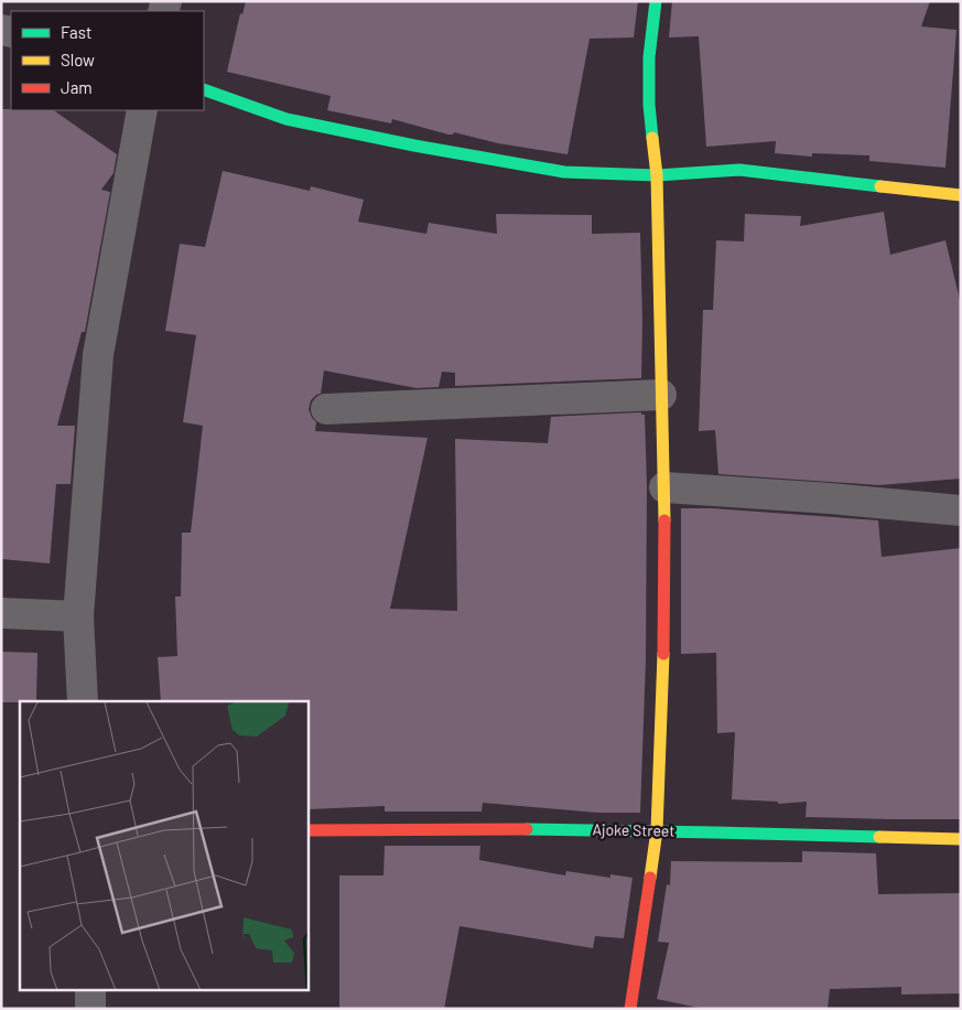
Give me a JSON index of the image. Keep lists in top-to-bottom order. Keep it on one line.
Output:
{"streets":{"street":["Ajoke Street"]},"legend":["Fast","Slow","Jam"]}
